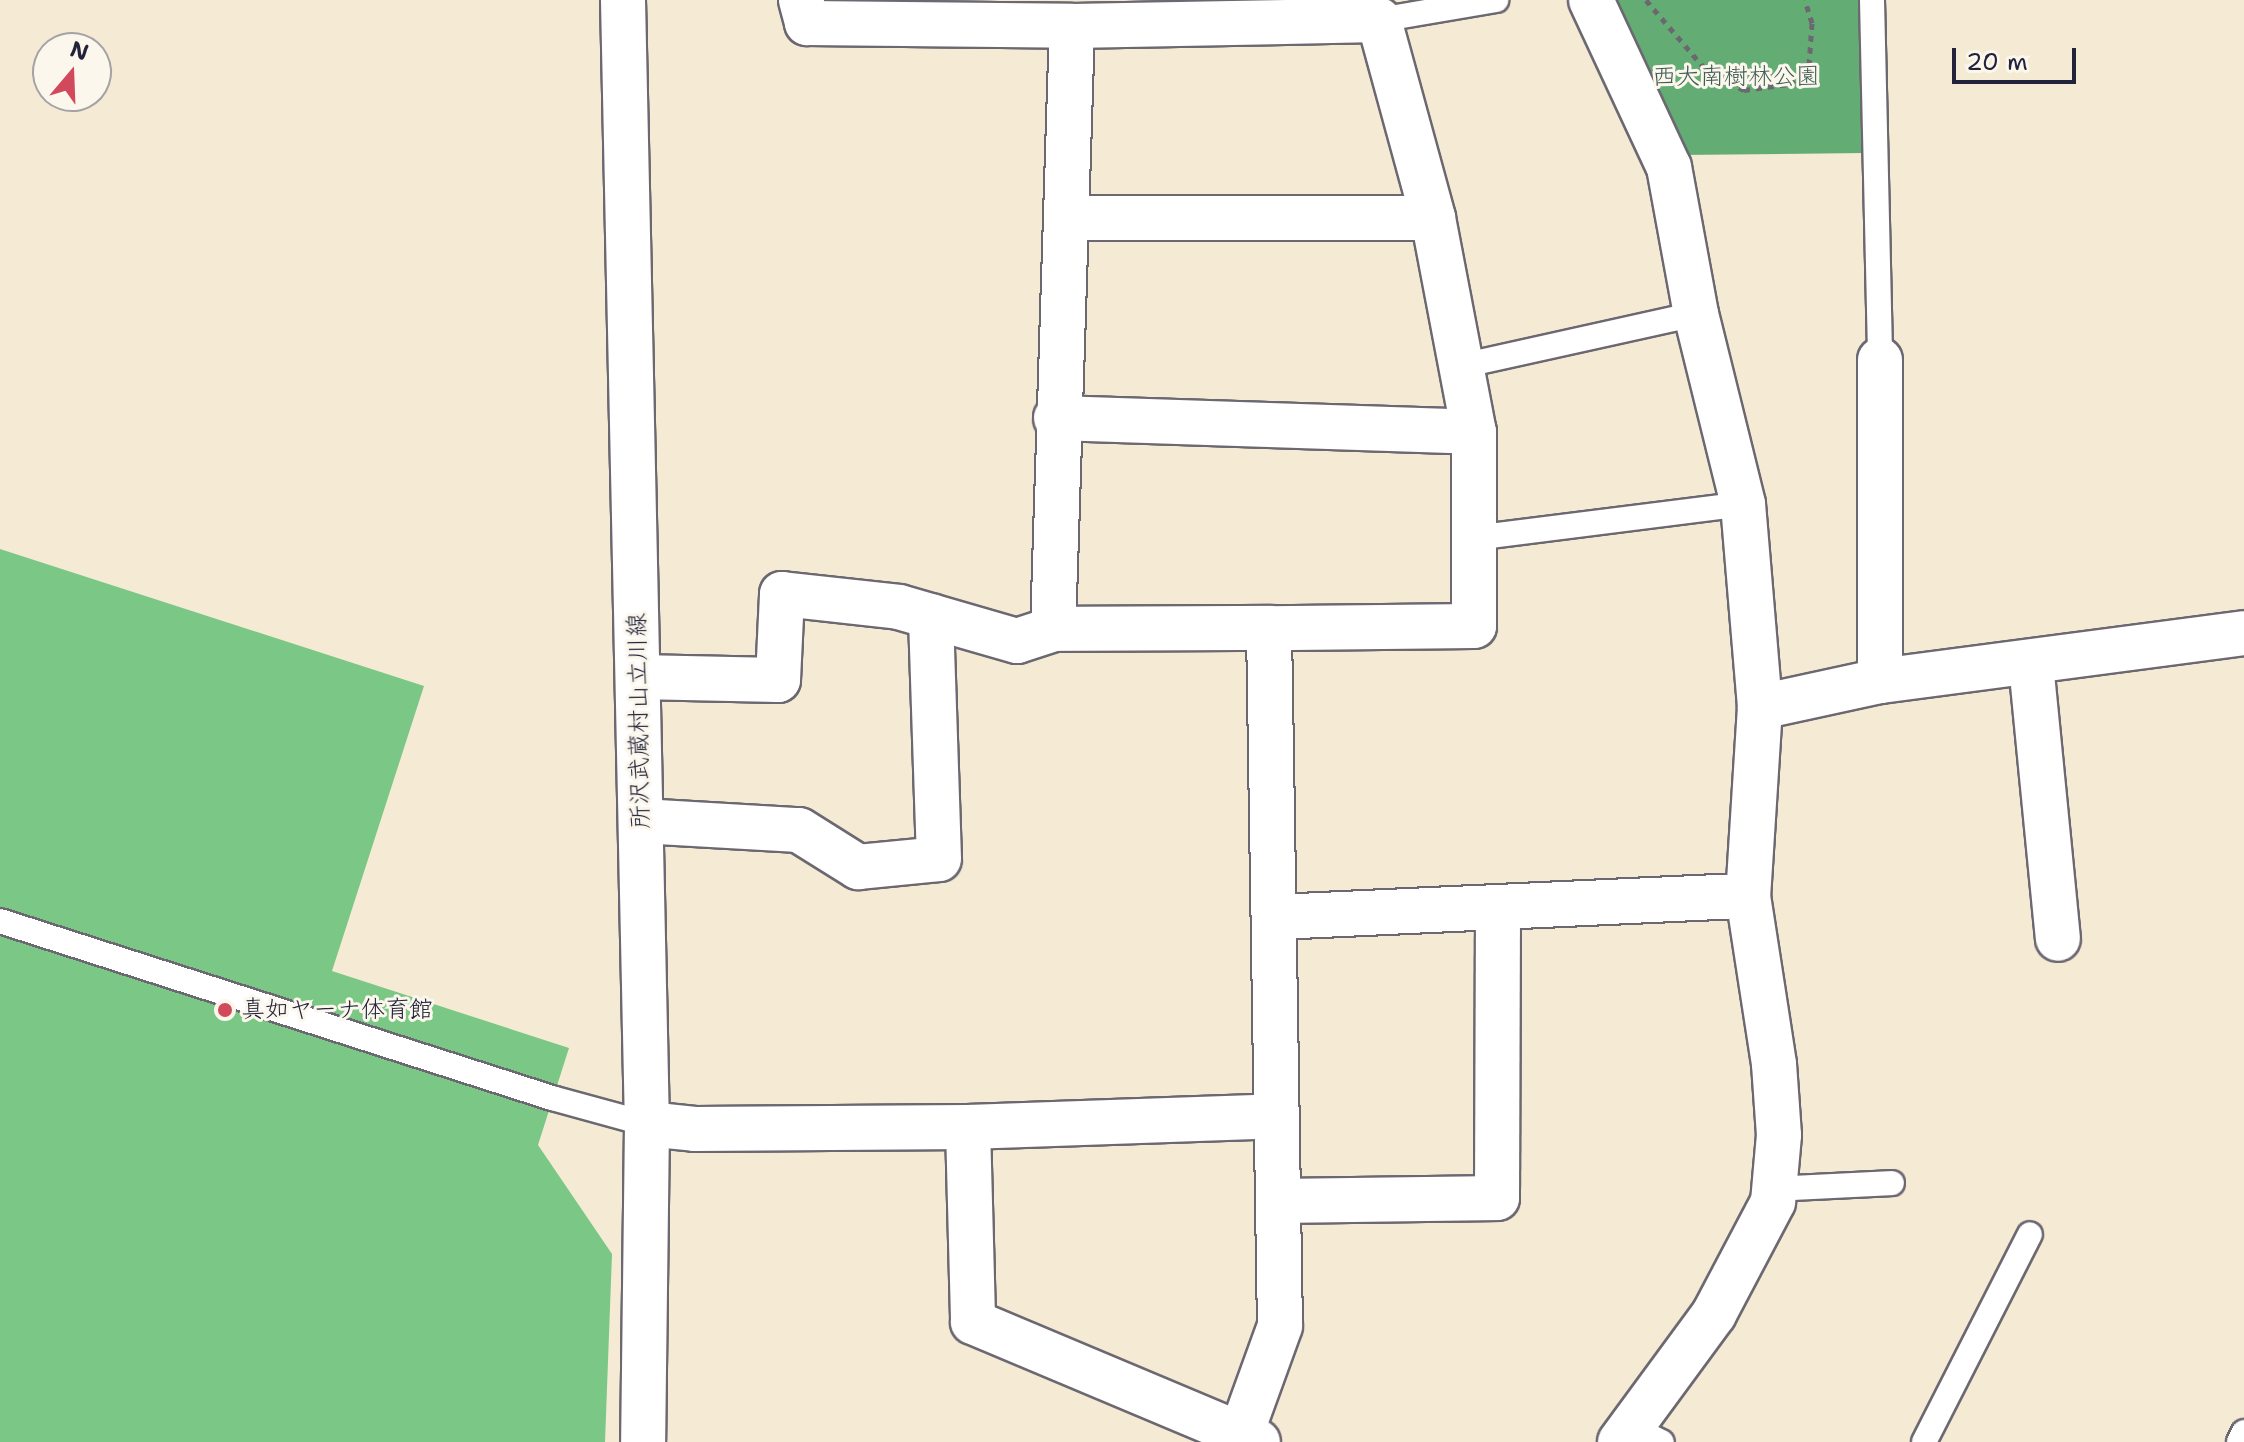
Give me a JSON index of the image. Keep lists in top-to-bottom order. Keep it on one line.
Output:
{"streets":{"street":["所沢武蔵村山立川線"]},"parks":["西大南樹林公園"],"places":["真如ヤーナ体育館"],"scale_bar":"20 m","north":"top"}
